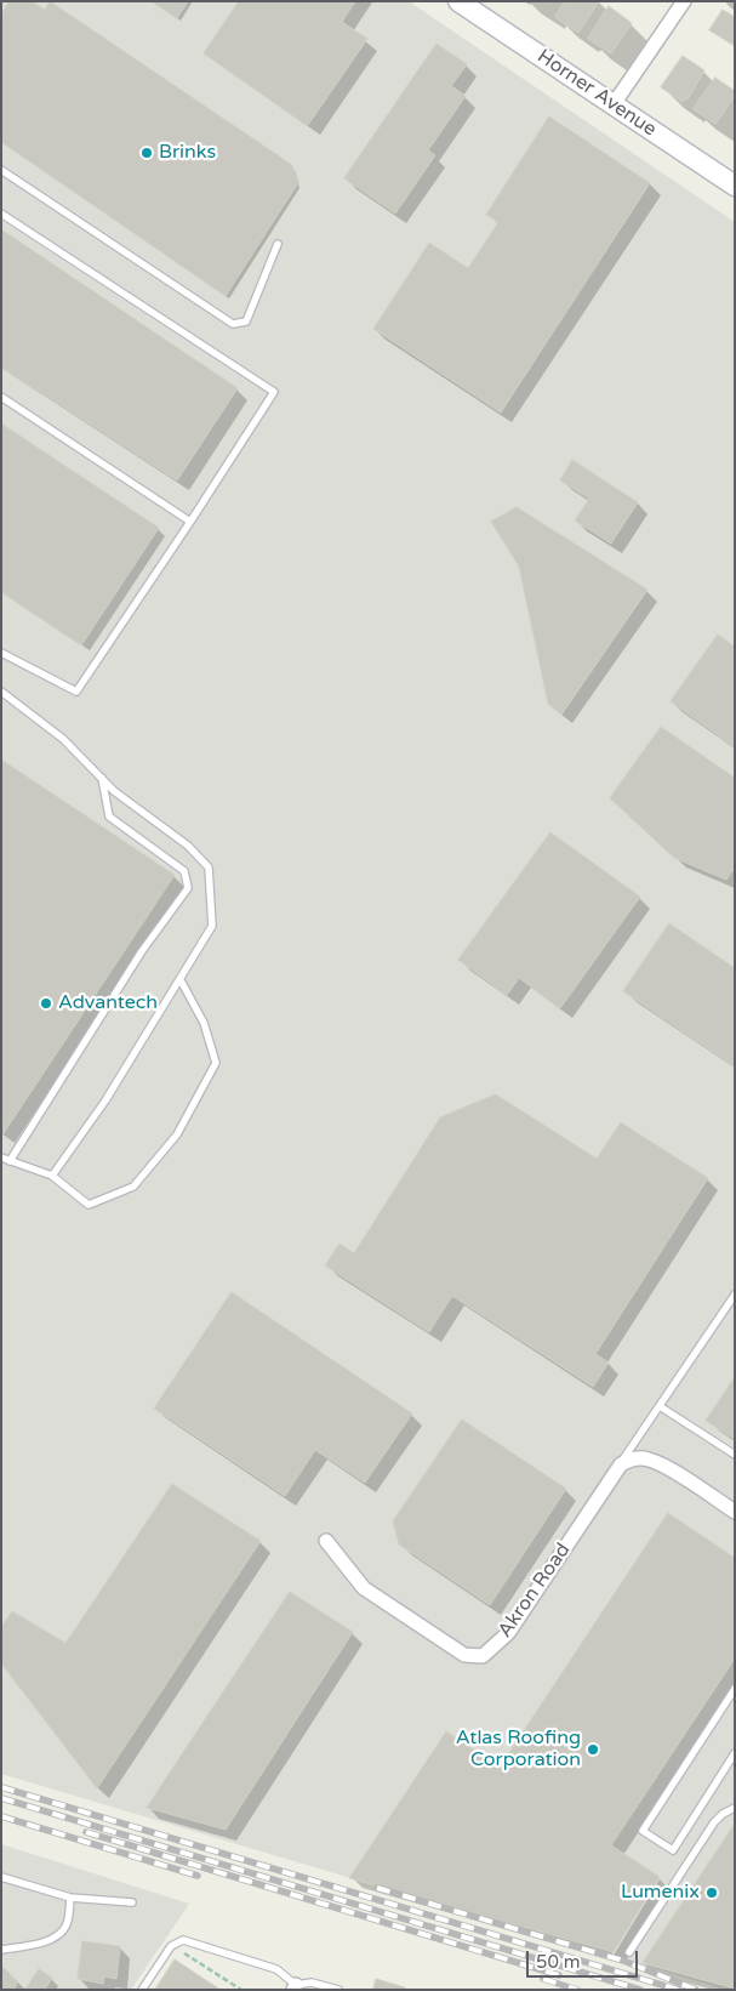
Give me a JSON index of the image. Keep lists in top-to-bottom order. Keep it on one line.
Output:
{"streets":{"main road":["Horner Avenue"],"street":["Akron Road"]},"places":["Brinks","Advantech","Atlas Roofing Corporation","Lumenix"],"scale_bar":"50 m"}
